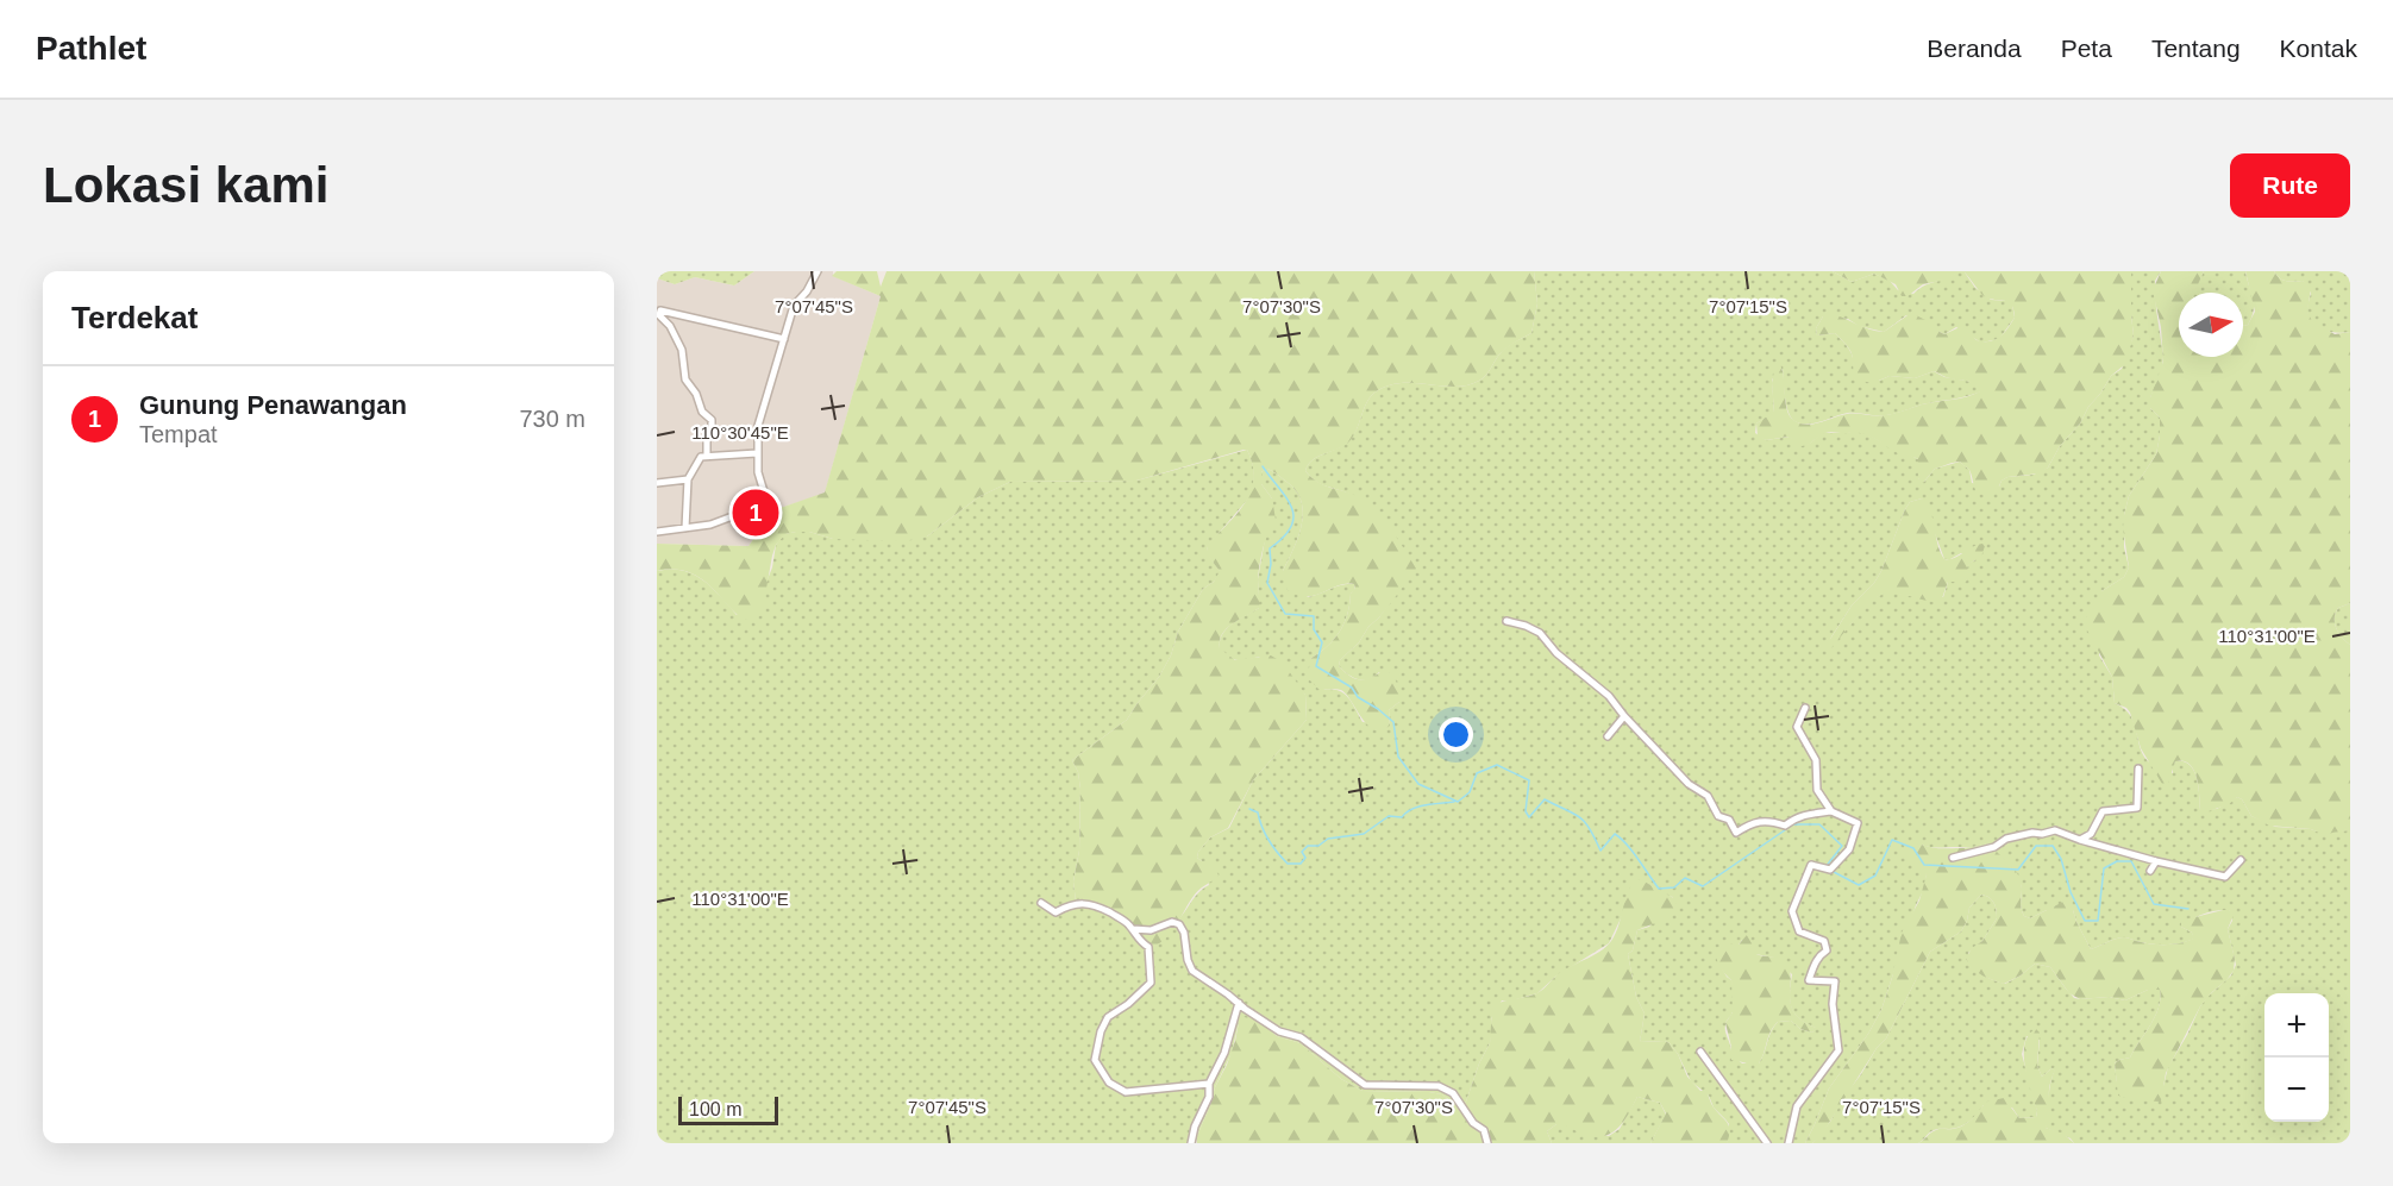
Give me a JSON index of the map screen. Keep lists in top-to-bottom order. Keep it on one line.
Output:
{"scale_bar":"100 m","north":"right","page":{"header":"Pathlet","nav":["Beranda","Peta","Tentang","Kontak"],"buttons":"Rute","title":"Lokasi kami","heading":"Terdekat","list":[{"mark":"1","name":"Gunung Penawangan","note":"Tempat","value":"730 m"}],"pins":"1","map_buttons":["+","−"],"scale":"100 m"},"coordinates":["7°07'30\"S","7°07'15\"S","7°07'45\"S","110°30'45\"E","110°31'00\"E"]}
